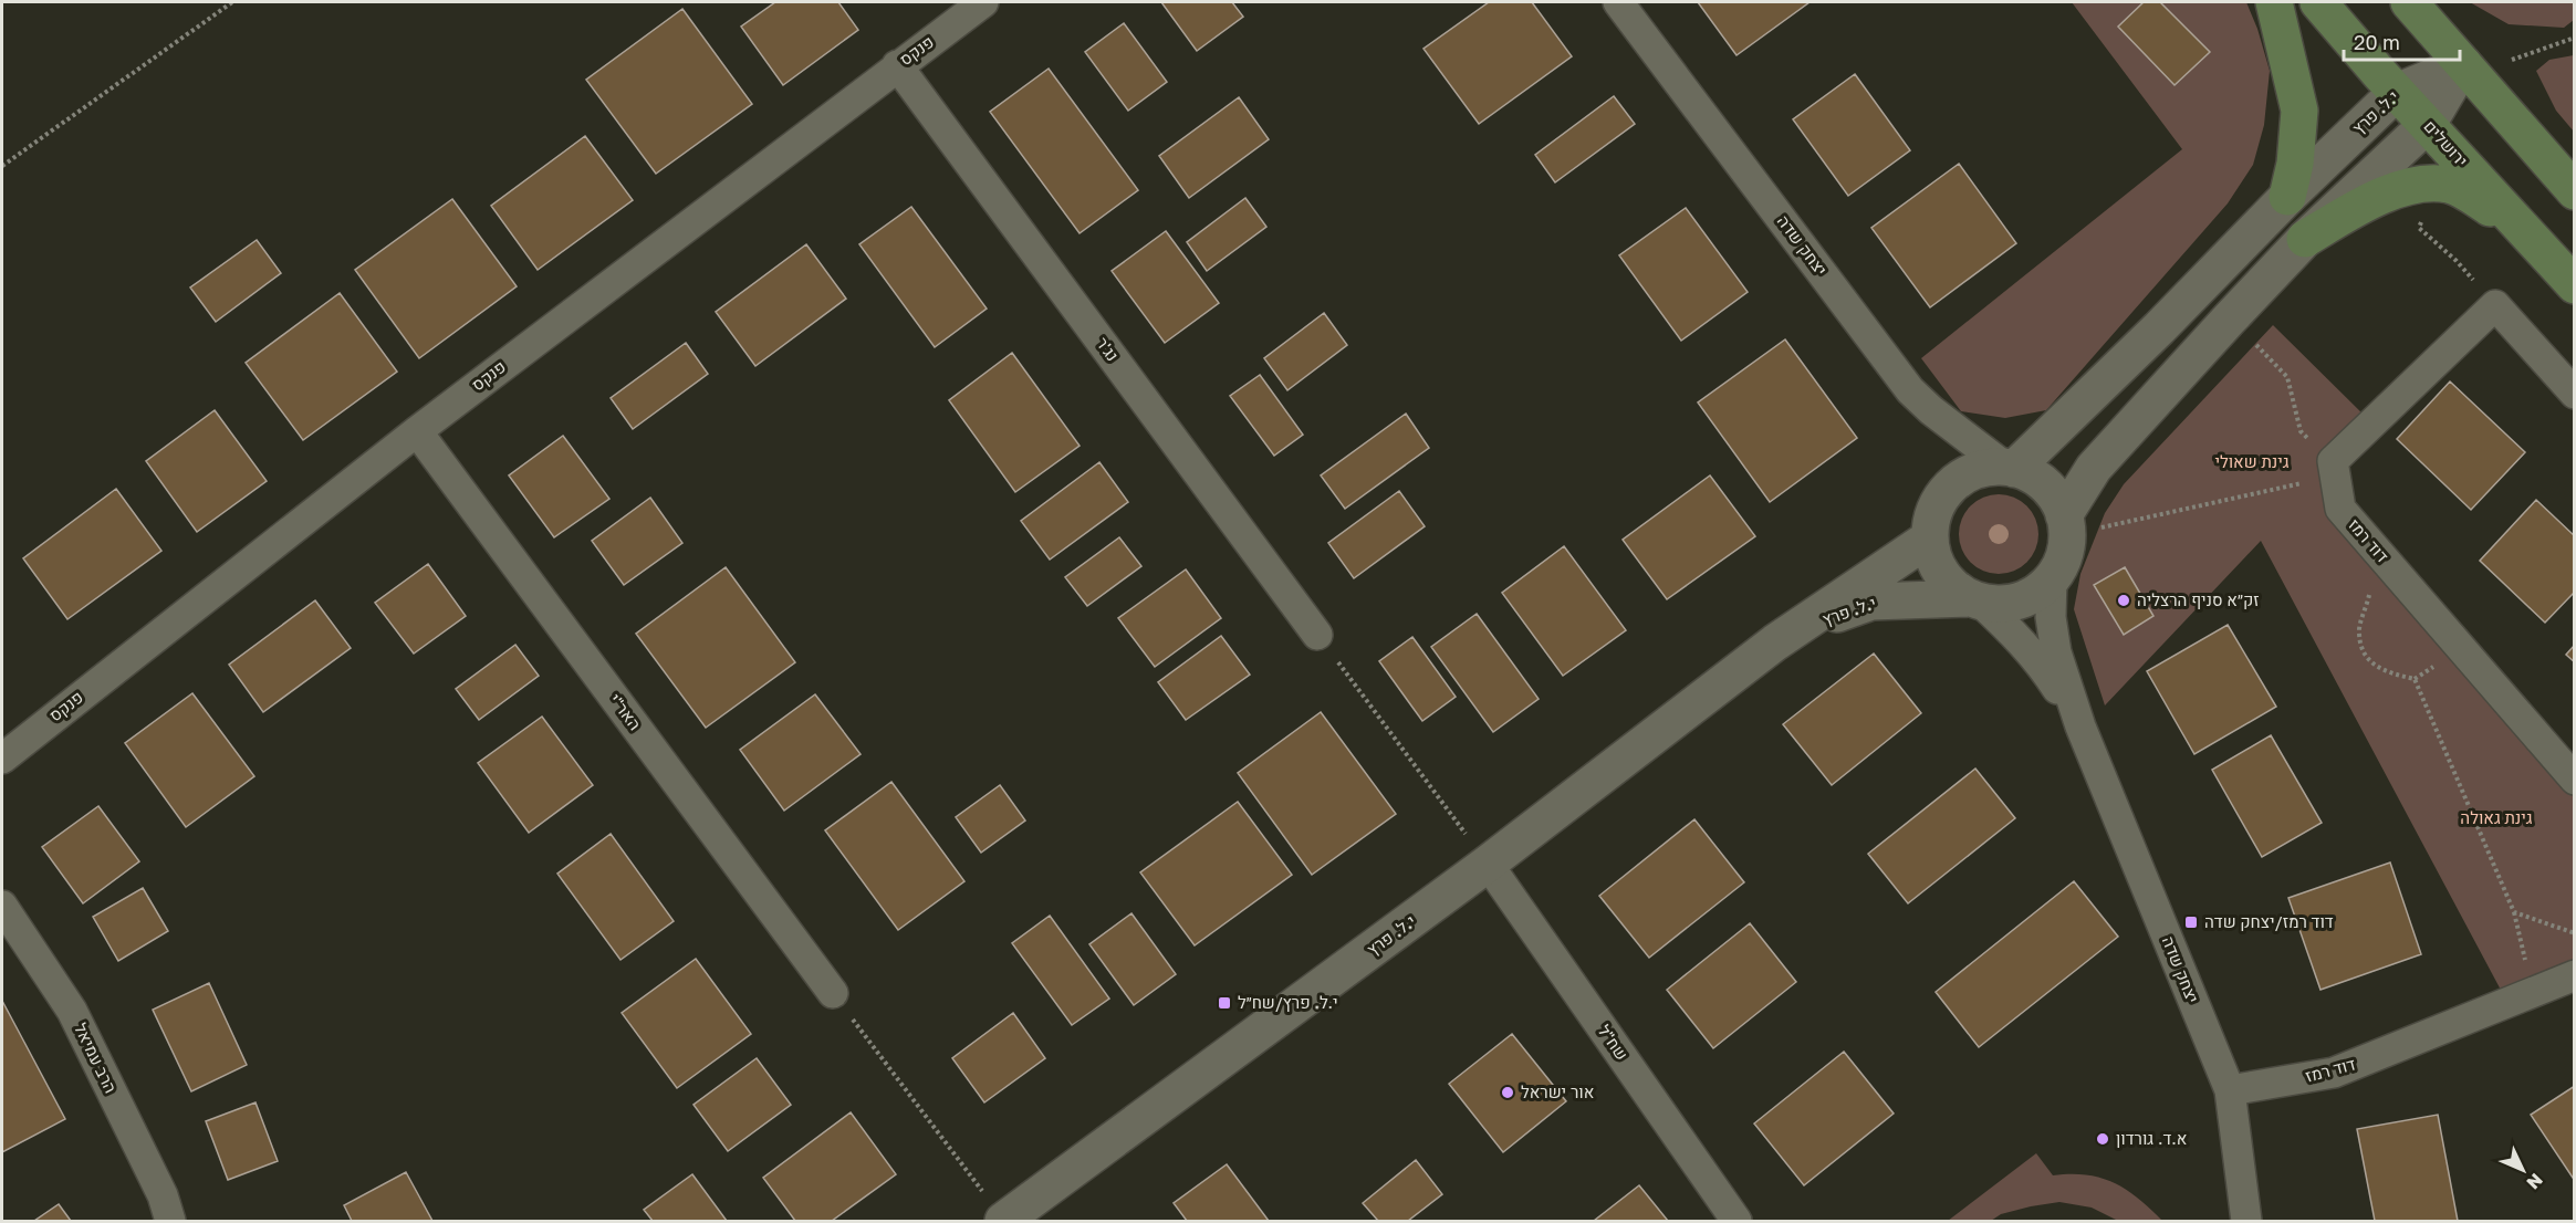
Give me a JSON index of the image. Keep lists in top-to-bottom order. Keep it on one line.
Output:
{"streets":{"main road":["ירושלים"],"street":["פנקס","י.ל. פרץ","יצחק שדה","נג'ר","דוד רמז","האר\"י","שח\"ל","הרב עמיאל"]},"crossings":[["פנקס","נג'ר"],["פנקס","האר\"י"],["י.ל. פרץ","ירושלים"],["י.ל. פרץ","יצחק שדה"],["י.ל. פרץ","שח\"ל"],["יצחק שדה","דוד רמז"]],"parks":["גינת שאולי","גינת גאולה"],"places":{"other":["זק״א סניף הרצליה","אור ישראל","א.ד. גורדון"],"transit":["דוד רמז/יצחק שדה","י.ל. פרץ/שח״ל"]},"scale_bar":"20 m","north":"bottom right"}
